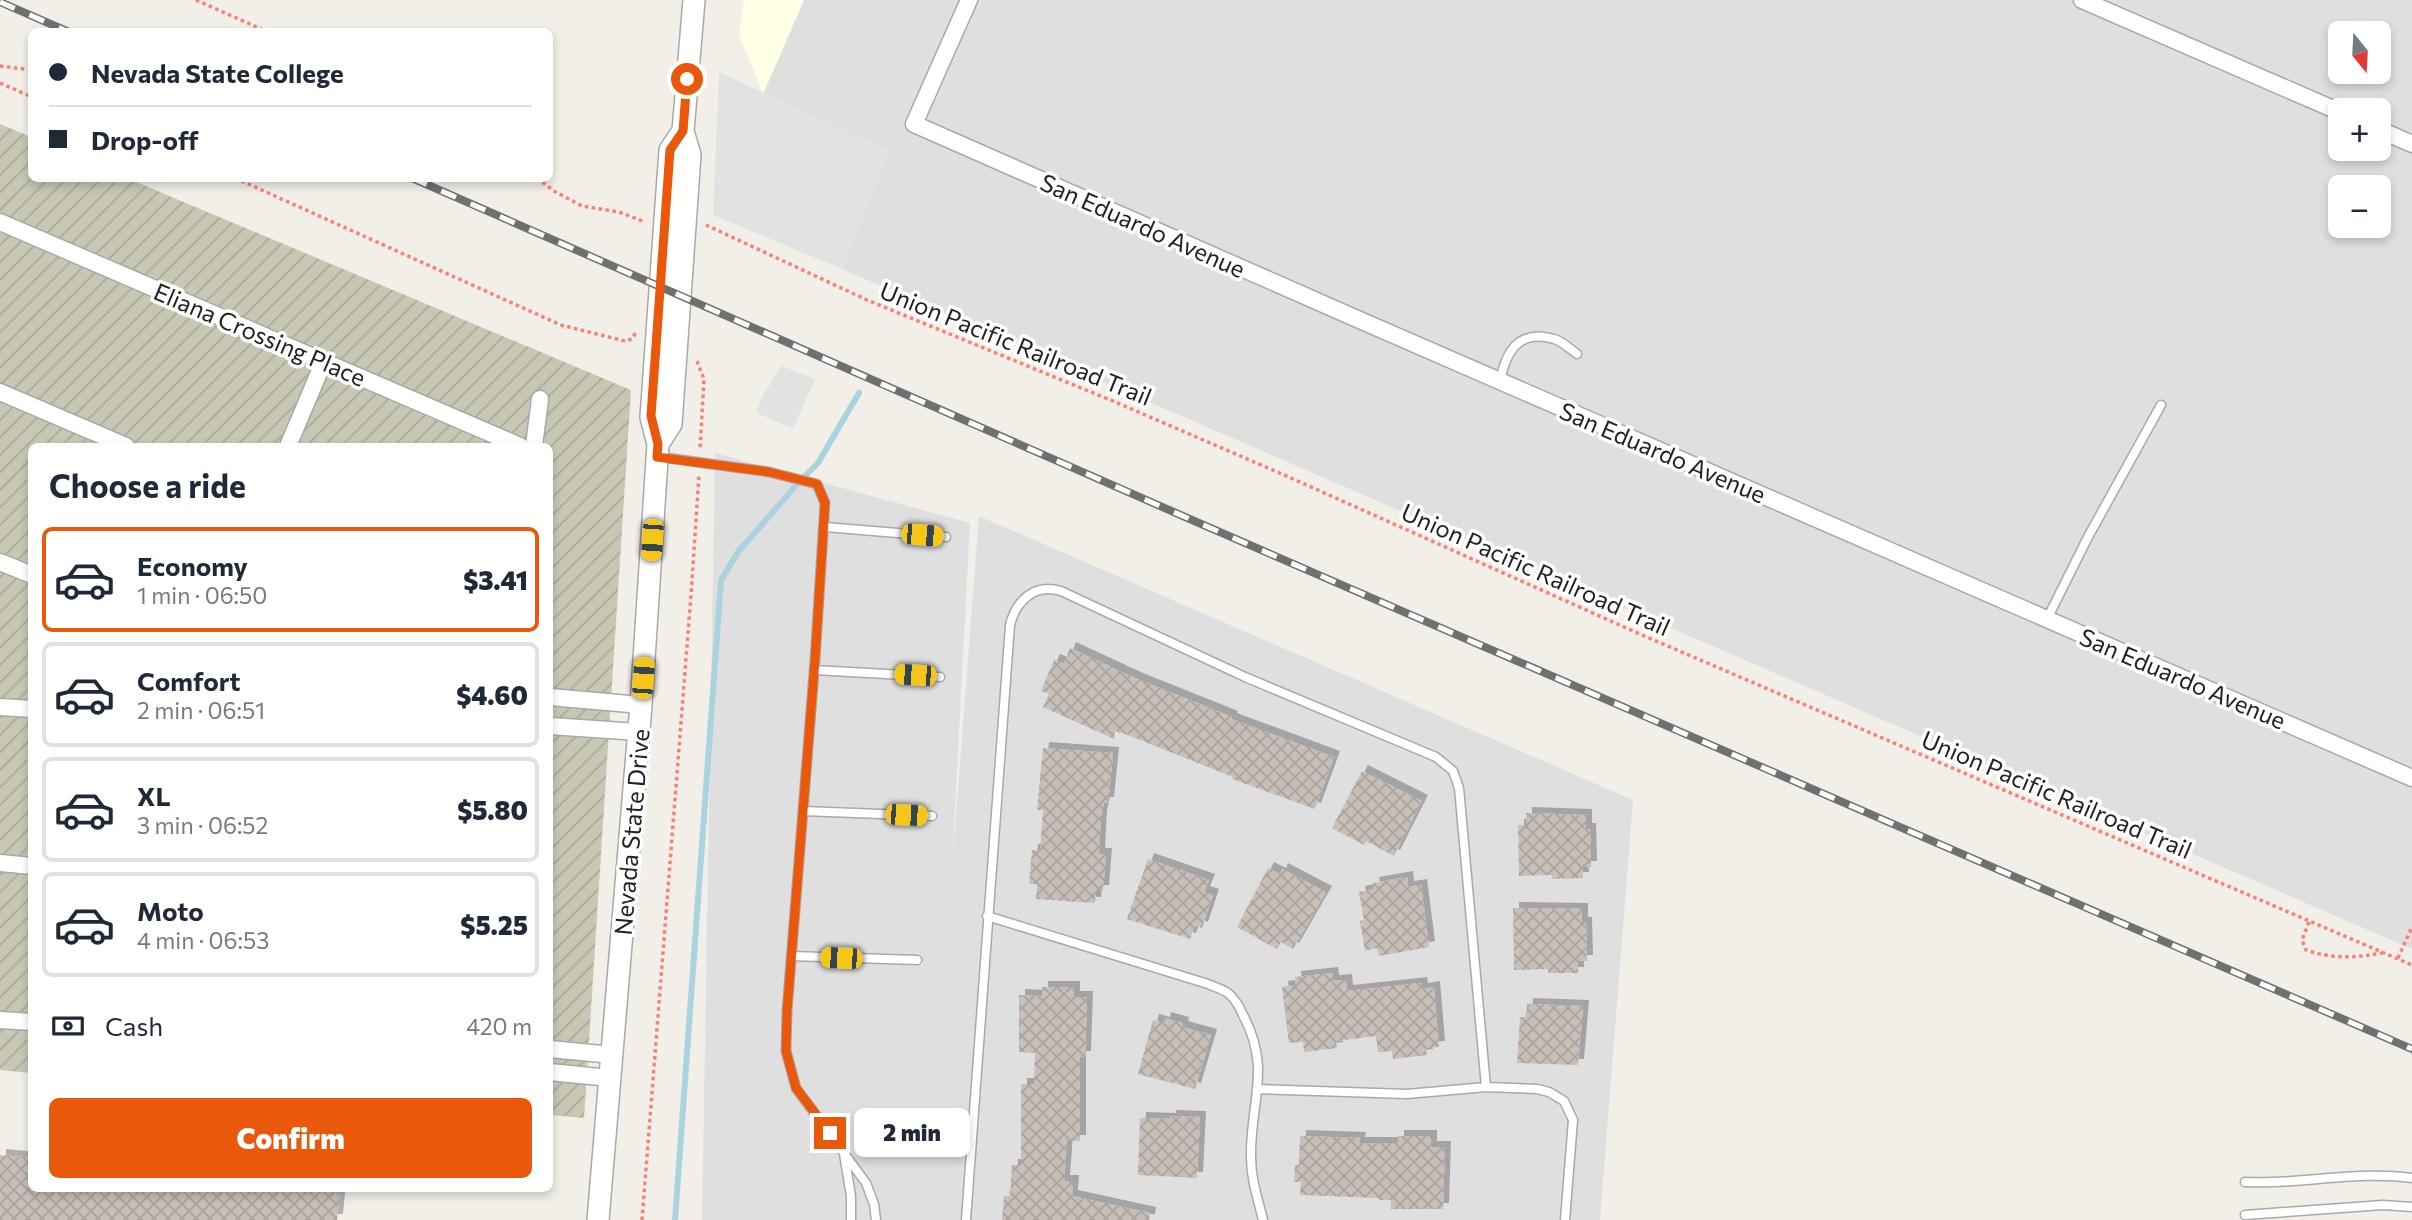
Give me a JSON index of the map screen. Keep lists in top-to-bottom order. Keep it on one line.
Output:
{"streets":{"street":["San Eduardo Avenue","Eliana Crossing Place","Nevada State Drive"],"path":["Union Pacific Railroad Trail"]},"crossings":[["Union Pacific Railroad Trail","Nevada State Drive"]],"north":"bottom","page":{"map_buttons":["+","−"],"banner":["Nevada State College","Drop-off"],"heading":"Choose a ride","list":[{"name":"Economy","note":"1 min · 06:50","value":"$3.41"},{"name":"Comfort","note":"2 min · 06:51","value":"$4.60"},{"name":"XL","note":"3 min · 06:52","value":"$5.80"},{"name":"Moto","note":"4 min · 06:53","value":"$5.25"}],"pay":["Cash","420 m"],"buttons":"Confirm","bubble":"2 min"}}
